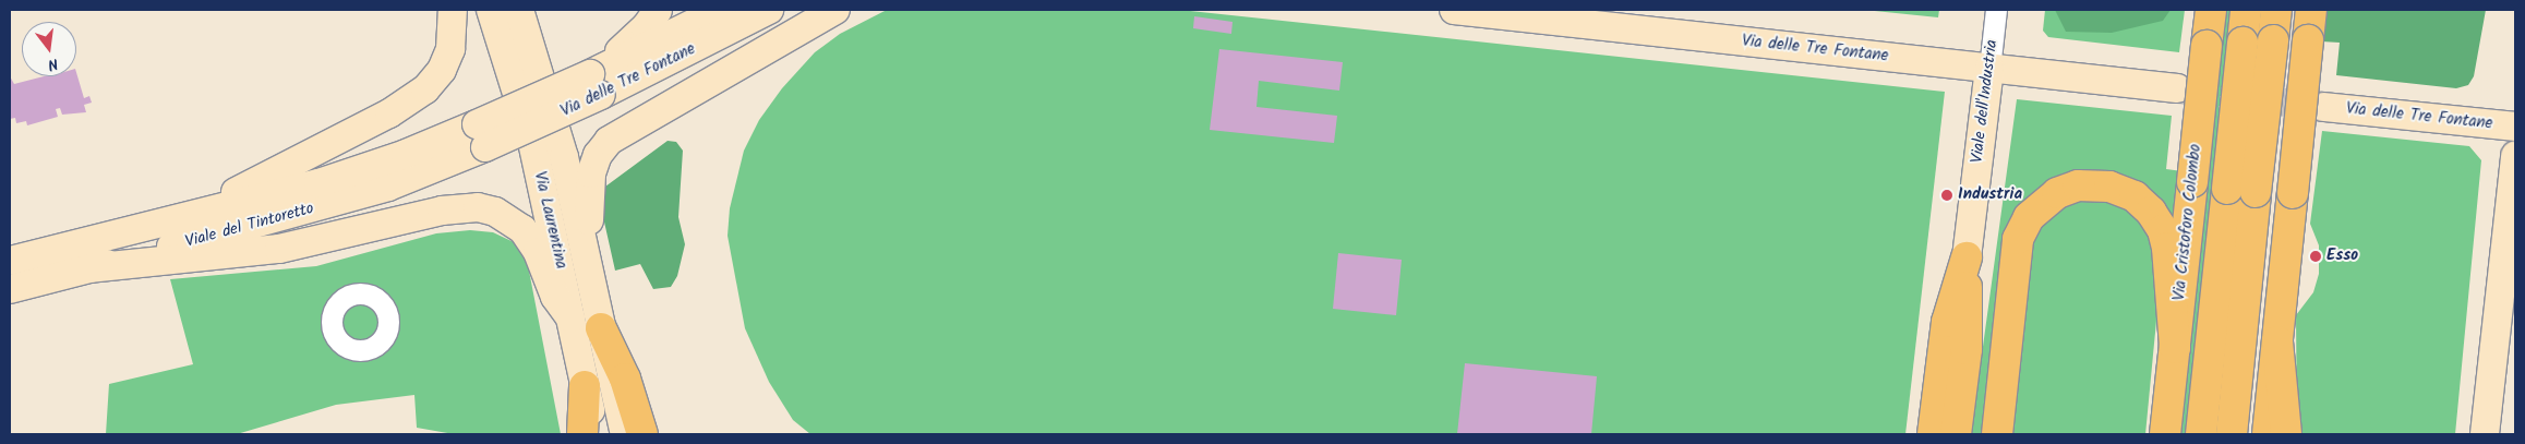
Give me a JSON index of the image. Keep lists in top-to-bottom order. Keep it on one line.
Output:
{"streets":{"main road":["Via delle Tre Fontane","Viale dell'Industria","Via Laurentina","Via Cristoforo Colombo","Viale del Tintoretto"]},"crossings":[["Via delle Tre Fontane","Viale dell'Industria"],["Via delle Tre Fontane","Viale del Tintoretto"]],"places":["Industria","Esso"],"north":"bottom"}
